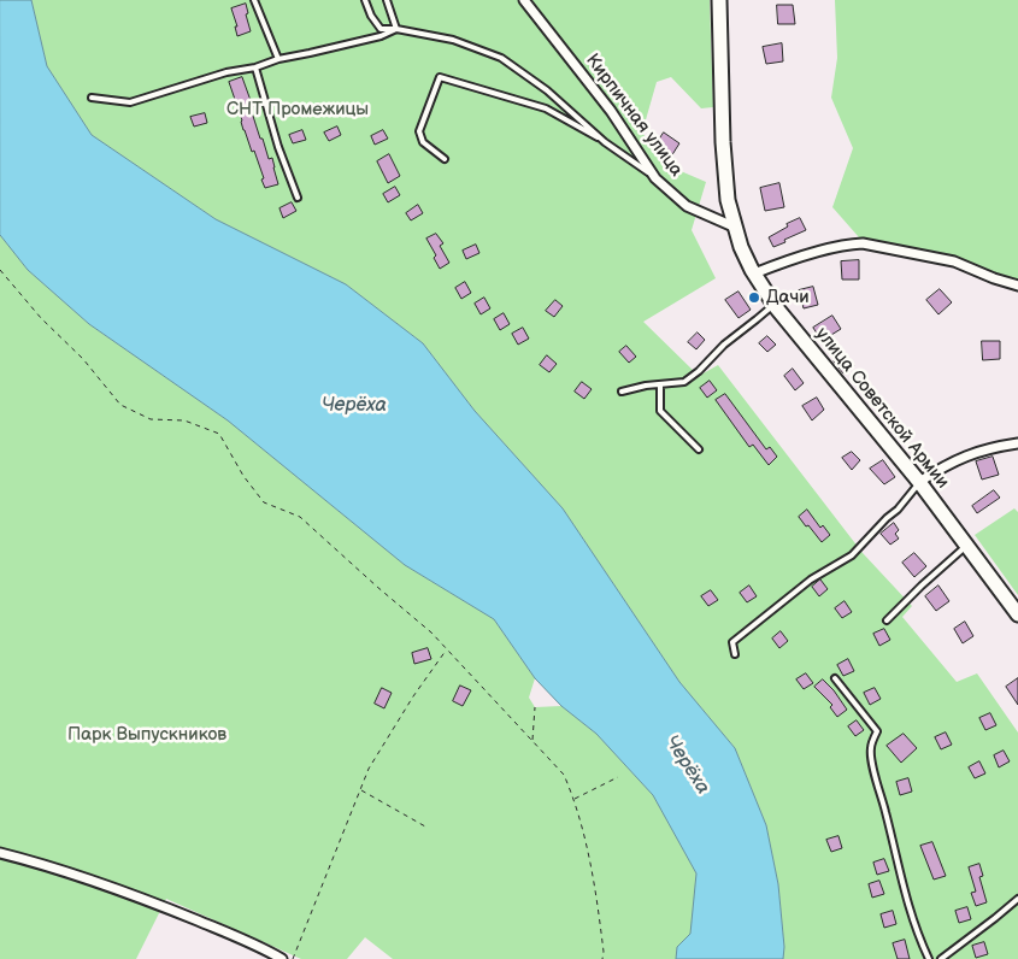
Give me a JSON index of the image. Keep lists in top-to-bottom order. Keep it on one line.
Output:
{"streets":{"main road":["улица Советской Армии"],"street":["Кирпичная улица"]},"crossings":[["Кирпичная улица","улица Советской Армии"]],"water":["Черёха"],"parks":["СНТ Промежицы","Парк Выпускников"],"places":["Дачи"]}
